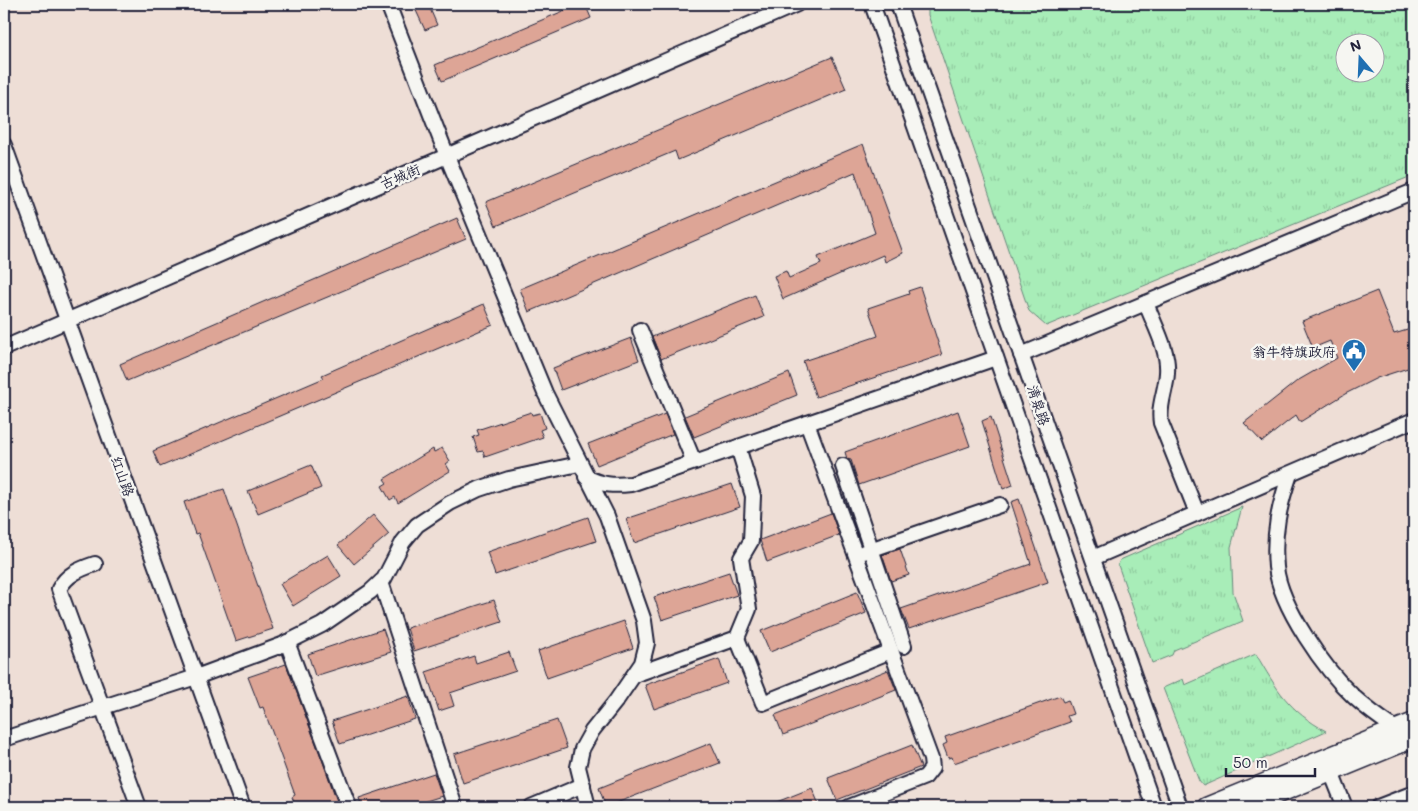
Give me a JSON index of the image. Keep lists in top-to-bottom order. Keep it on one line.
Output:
{"streets":{"street":["古城街","清泉路","红山路"]},"crossings":[["古城街","红山路"]],"places":{"public building":["翁牛特旗政府"]},"scale_bar":"50 m","north":"top"}
